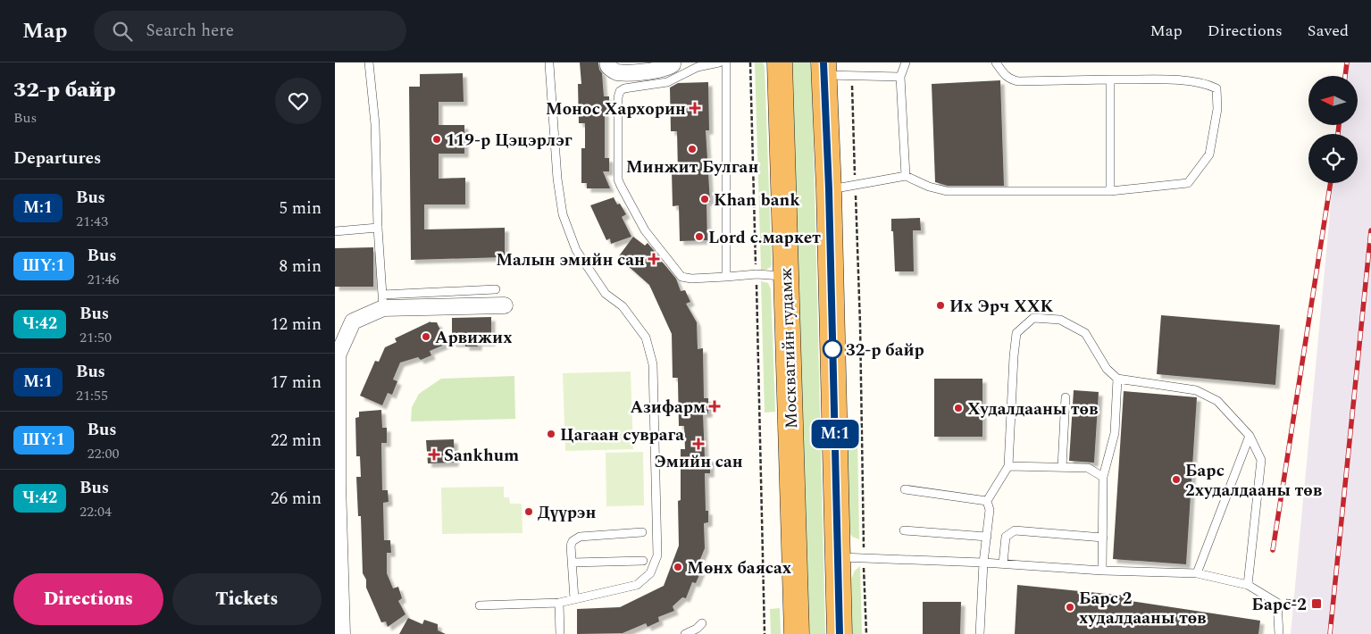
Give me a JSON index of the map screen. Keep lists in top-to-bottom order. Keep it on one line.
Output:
{"streets":{"highway":["Москвагийн гудамж"]},"places":{"health":["Монос Хархорин","Малын эмийн сан","Азифарм","Эмийн сан","Sankhum"],"other":["119-р Цэцэрлэг","Минжит Булган","Khan bank","Lord с.маркет","Их Эрч ХХК","Арвижих","32-р байр","Худалдааны төв","Цагаан суврага","Барс 2худалдааны төв","Дүүрэн","Мөнх баясах","Барс 2 худалдааны төв"],"transit":["Барс-2"]},"lines":["bus line М:1"],"north":"left","page":{"header":"Map","search":"Search here","nav":["Map","Directions","Saved"],"heading":[["32-р байр","Bus"],"Departures"],"on_map":"М:1","list":[{"mark":"М:1","name":"Bus","note":"21:43","value":"5 min"},{"mark":"ШҮ:1","name":"Bus","note":"21:46","value":"8 min"},{"mark":"Ч:42","name":"Bus","note":"21:50","value":"12 min"},{"mark":"М:1","name":"Bus","note":"21:55","value":"17 min"},{"mark":"ШҮ:1","name":"Bus","note":"22:00","value":"22 min"},{"mark":"Ч:42","name":"Bus","note":"22:04","value":"26 min"}],"buttons":["Directions","Tickets"]}}
